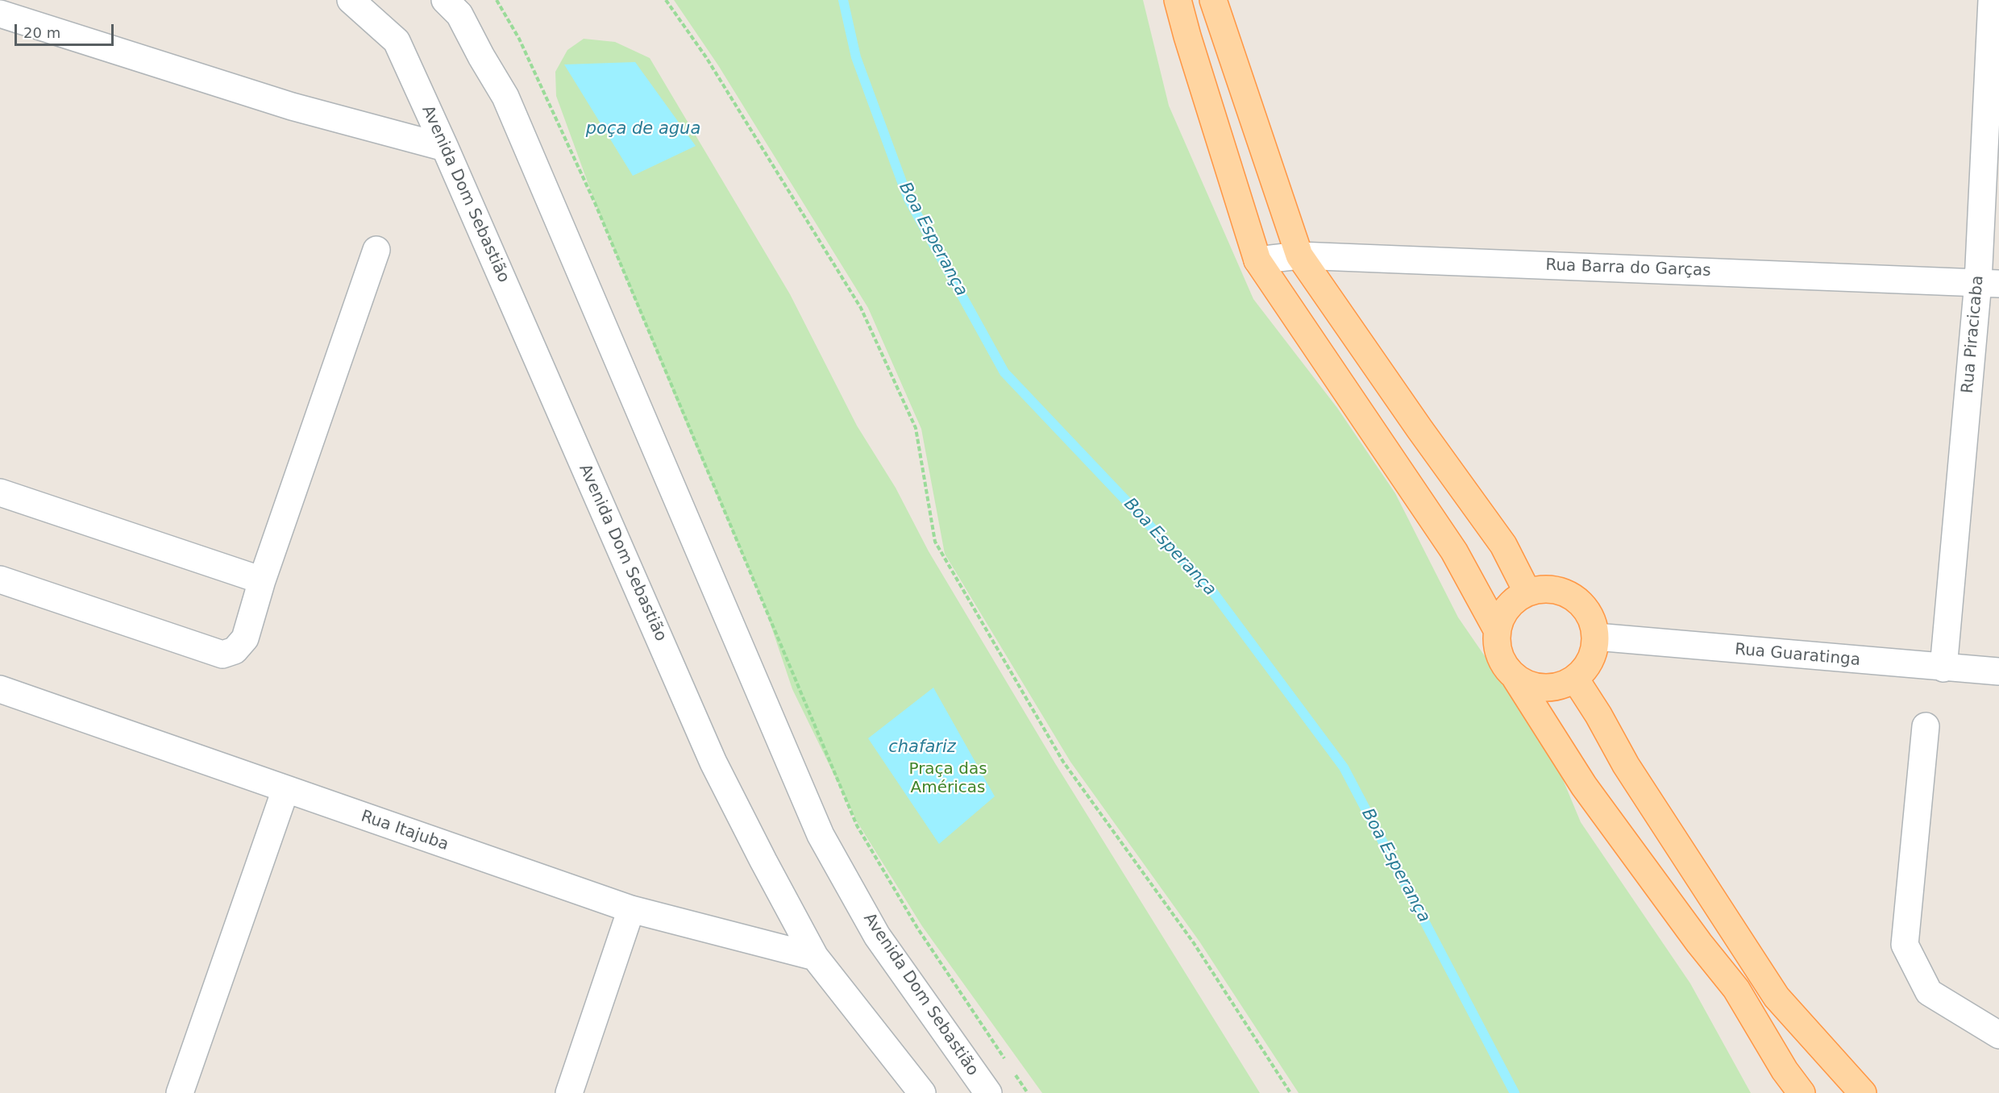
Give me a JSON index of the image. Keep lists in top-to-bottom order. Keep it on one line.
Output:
{"streets":{"street":["Avenida Dom Sebastião","Rua Barra do Garças","Rua Piracicaba","Rua Guaratinga","Rua Itajuba"]},"crossings":[["Avenida Dom Sebastião","Rua Itajuba"],["Rua Barra do Garças","Rua Piracicaba"],["Rua Piracicaba","Rua Guaratinga"]],"water":["poça de agua","Boa Esperança","chafariz"],"parks":["Praça das Américas"],"scale_bar":"20 m"}
